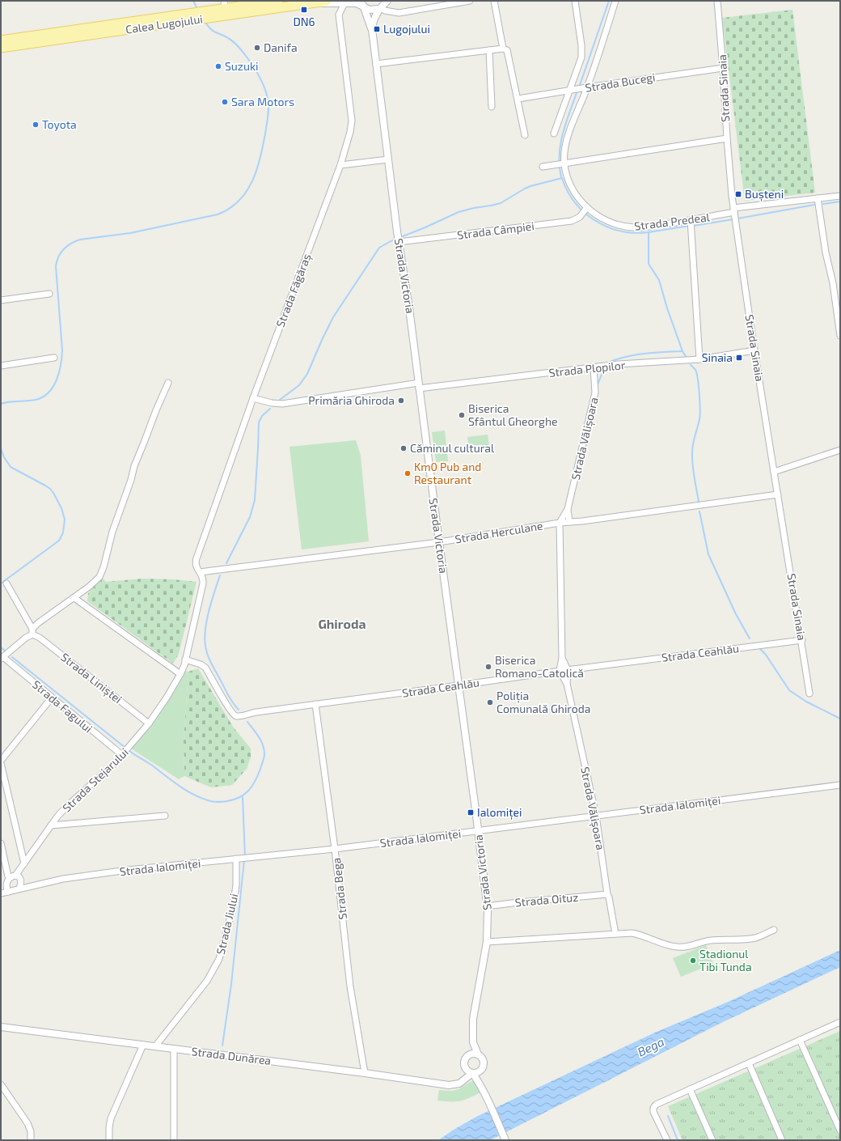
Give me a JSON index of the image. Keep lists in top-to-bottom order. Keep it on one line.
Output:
{"streets":{"main road":["Calea Lugojului"],"street":["Strada Bucegi","Strada Sinaia","Strada Predeal","Strada Câmpiei","Strada Victoria","Strada Făgăraș","Strada Plopilor","Strada Vălișoara","Strada Herculane","Strada Ceahlău","Strada Liniștei","Strada Fagului","Strada Stejarului","Strada Ialomiței","Strada Bega","Strada Oituz","Strada Jiului","Strada Dunărea"]},"crossings":[["Strada Bucegi","Strada Sinaia"],["Strada Bucegi","Strada Predeal"],["Strada Sinaia","Strada Predeal"],["Strada Sinaia","Strada Plopilor"],["Strada Sinaia","Strada Herculane"],["Strada Sinaia","Strada Ceahlău"],["Strada Predeal","Strada Câmpiei"],["Strada Câmpiei","Strada Victoria"],["Strada Victoria","Strada Plopilor"],["Strada Victoria","Strada Herculane"],["Strada Victoria","Strada Ceahlău"],["Strada Victoria","Strada Ialomiței"],["Strada Victoria","Strada Oituz"],["Strada Victoria","Strada Dunărea"],["Strada Făgăraș","Strada Plopilor"],["Strada Făgăraș","Strada Herculane"],["Strada Făgăraș","Strada Stejarului"],["Strada Plopilor","Strada Vălișoara"],["Strada Vălișoara","Strada Herculane"],["Strada Vălișoara","Strada Ceahlău"],["Strada Vălișoara","Strada Ialomiței"],["Strada Vălișoara","Strada Oituz"],["Strada Herculane","Strada Stejarului"],["Strada Ceahlău","Strada Stejarului"],["Strada Ceahlău","Strada Bega"],["Strada Liniștei","Strada Stejarului"],["Strada Fagului","Strada Stejarului"],["Strada Stejarului","Strada Ialomiței"],["Strada Ialomiței","Strada Bega"],["Strada Ialomiței","Strada Jiului"],["Strada Bega","Strada Dunărea"],["Strada Jiului","Strada Dunărea"]],"districts":["Ghiroda"],"water":["Bega"],"places":{"transit":["DN6","Lugojului","Bușteni","Sinaia","Ialomiței"],"other":["Danifa","Suzuki","Sara Motors","Toyota","Primăria Ghiroda","Biserica Sfântul Gheorghe","Căminul cultural","Km0 Pub and Restaurant","Biserica Romano-Catolică","Poliția Comunală Ghiroda","Stadionul Tibi Tunda"]}}
